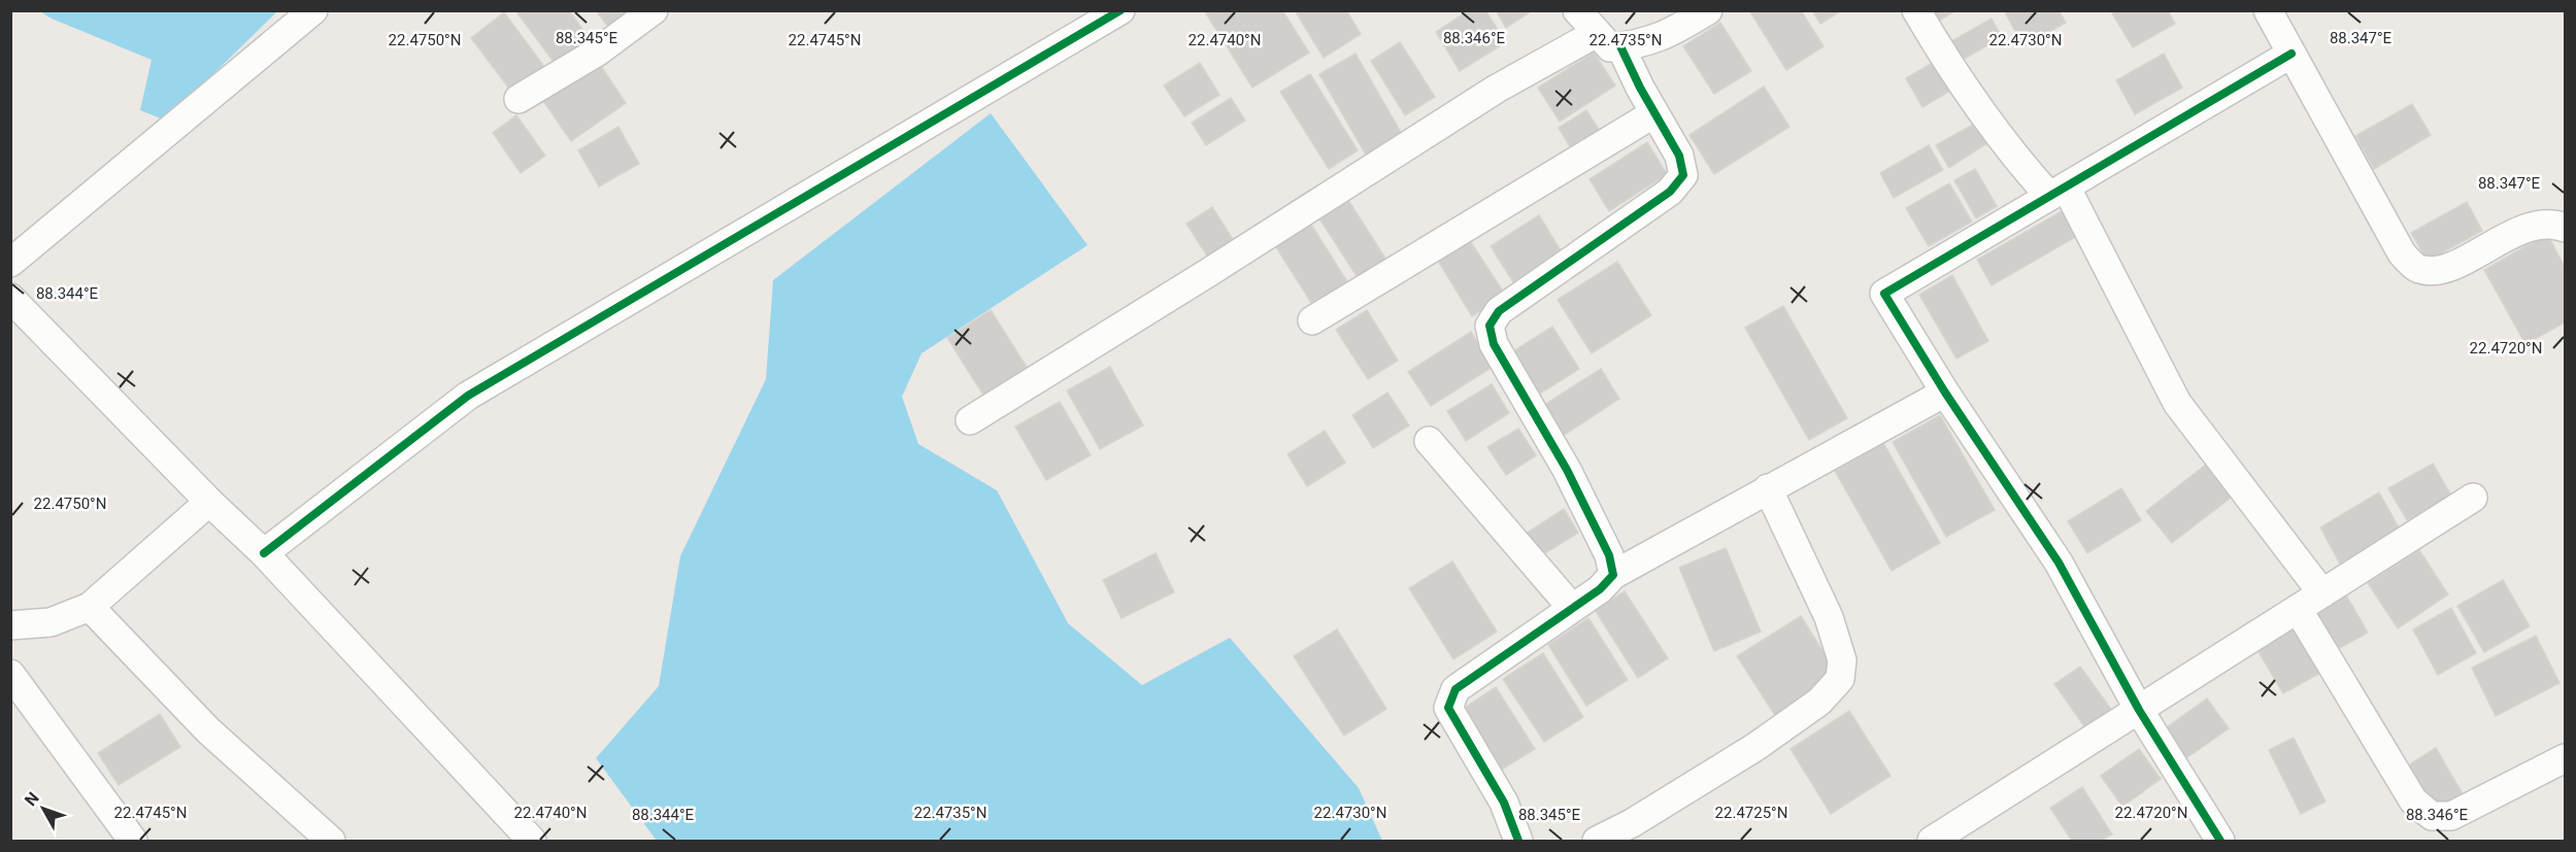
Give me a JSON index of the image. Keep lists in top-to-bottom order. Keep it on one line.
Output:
{"north":"top left","coordinates":["88.345°E","88.346°E","88.347°E","22.4750°N","22.4745°N","22.4740°N","22.4735°N","22.4730°N","88.344°E","22.4720°N","22.4725°N"]}
